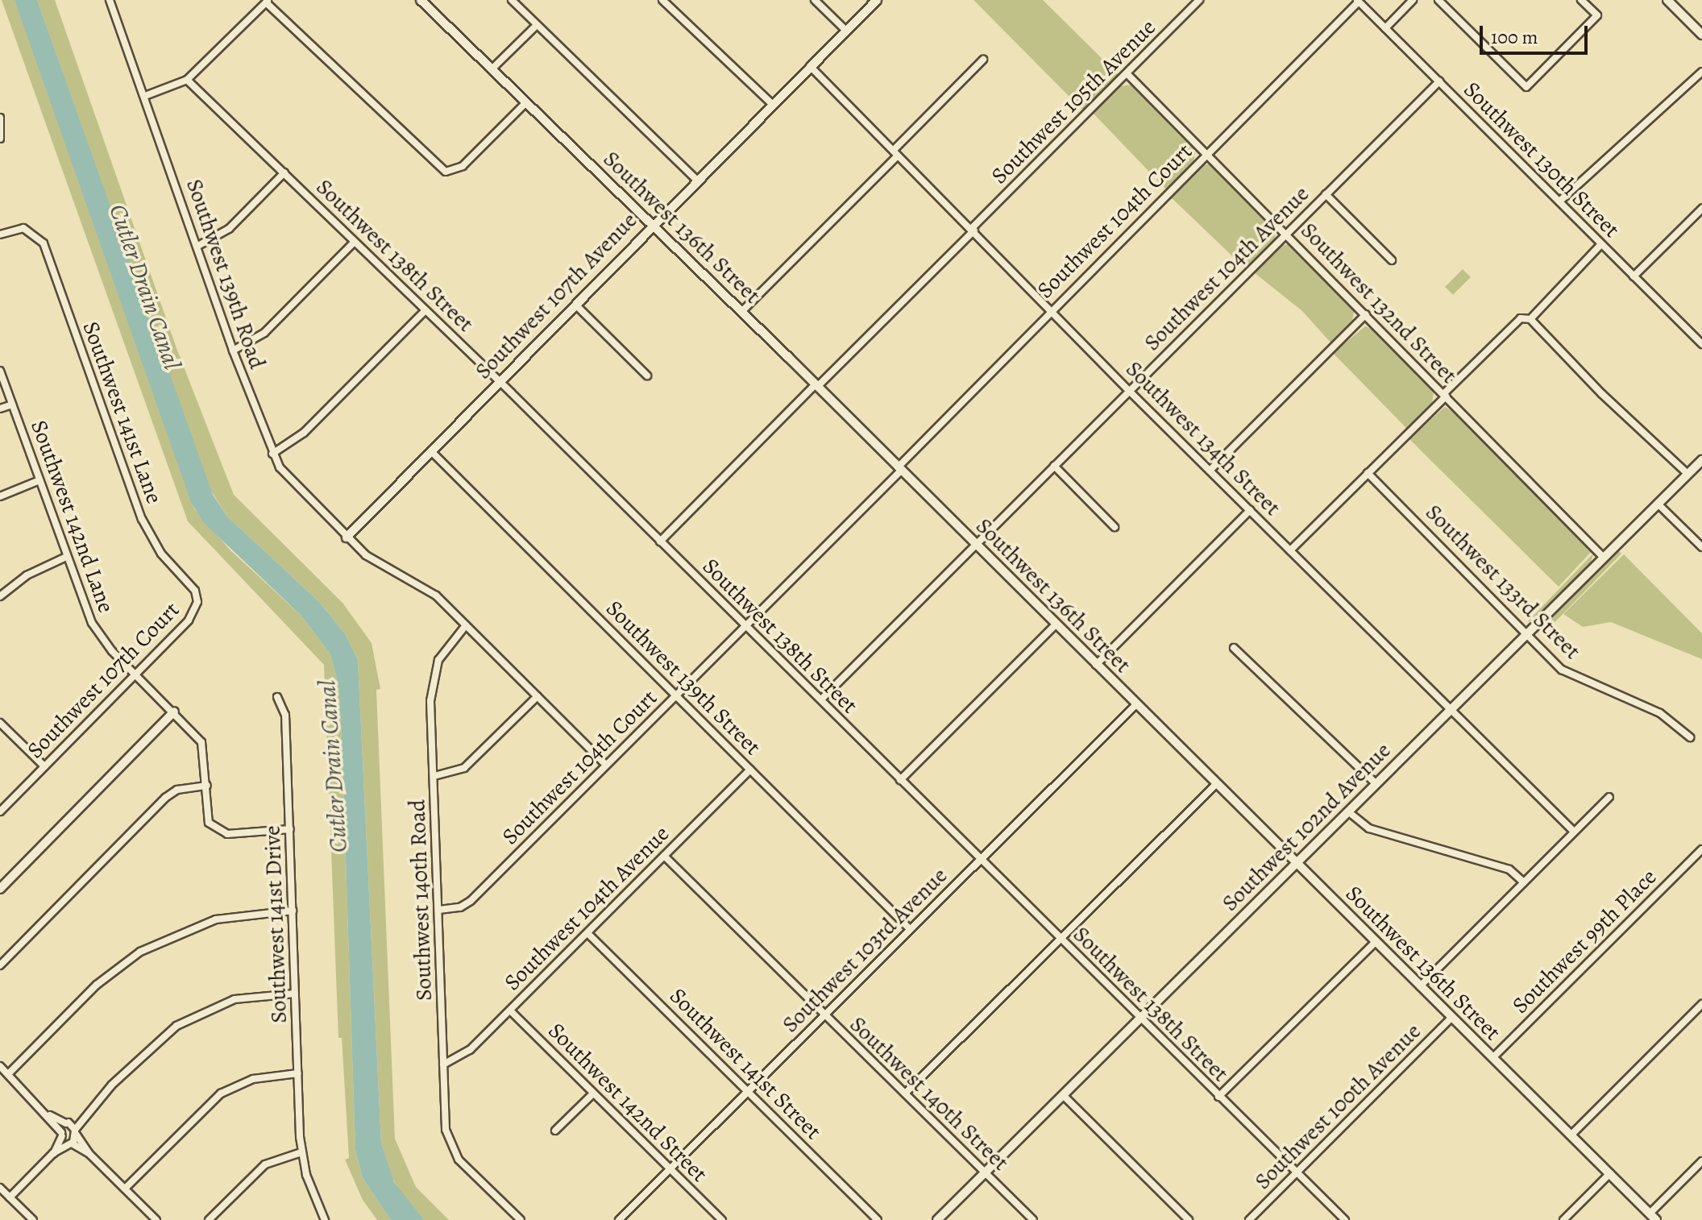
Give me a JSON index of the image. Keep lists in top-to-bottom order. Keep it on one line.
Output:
{"streets":{"street":["Southwest 105th Avenue","Southwest 130th Street","Southwest 104th Court","Southwest 136th Street","Southwest 138th Street","Southwest 104th Avenue","Southwest 139th Road","Southwest 107th Avenue","Southwest 132nd Street","Southwest 141st Lane","Southwest 134th Street","Southwest 142nd Lane","Southwest 133rd Street","Southwest 139th Street","Southwest 107th Court","Southwest 102nd Avenue","Southwest 140th Road","Southwest 141st Drive","Southwest 99th Place","Southwest 103rd Avenue","Southwest 141st Street","Southwest 140th Street","Southwest 142nd Street","Southwest 100th Avenue"]},"crossings":[["Southwest 105th Avenue","Southwest 136th Street"],["Southwest 105th Avenue","Southwest 138th Street"],["Southwest 105th Avenue","Southwest 132nd Street"],["Southwest 105th Avenue","Southwest 134th Street"],["Southwest 130th Street","Southwest 104th Court"],["Southwest 130th Street","Southwest 104th Avenue"],["Southwest 104th Court","Southwest 136th Street"],["Southwest 104th Court","Southwest 138th Street"],["Southwest 104th Court","Southwest 132nd Street"],["Southwest 104th Court","Southwest 134th Street"],["Southwest 104th Court","Southwest 139th Street"],["Southwest 104th Court","Southwest 140th Road"],["Southwest 136th Street","Southwest 104th Avenue"],["Southwest 136th Street","Southwest 107th Avenue"],["Southwest 136th Street","Southwest 102nd Avenue"],["Southwest 136th Street","Southwest 99th Place"],["Southwest 136th Street","Southwest 103rd Avenue"],["Southwest 136th Street","Southwest 100th Avenue"],["Southwest 138th Street","Southwest 104th Avenue"],["Southwest 138th Street","Southwest 107th Avenue"],["Southwest 138th Street","Southwest 102nd Avenue"],["Southwest 138th Street","Southwest 103rd Avenue"],["Southwest 138th Street","Southwest 100th Avenue"],["Southwest 104th Avenue","Southwest 132nd Street"],["Southwest 104th Avenue","Southwest 134th Street"],["Southwest 104th Avenue","Southwest 139th Street"],["Southwest 104th Avenue","Southwest 140th Road"],["Southwest 104th Avenue","Southwest 141st Street"],["Southwest 104th Avenue","Southwest 140th Street"],["Southwest 104th Avenue","Southwest 142nd Street"],["Southwest 139th Road","Southwest 107th Avenue"],["Southwest 107th Avenue","Southwest 134th Street"],["Southwest 107th Avenue","Southwest 139th Street"],["Southwest 132nd Street","Southwest 102nd Avenue"],["Southwest 141st Lane","Southwest 107th Court"],["Southwest 134th Street","Southwest 102nd Avenue"],["Southwest 142nd Lane","Southwest 107th Court"],["Southwest 142nd Lane","Southwest 141st Drive"],["Southwest 133rd Street","Southwest 102nd Avenue"],["Southwest 139th Street","Southwest 103rd Avenue"],["Southwest 102nd Avenue","Southwest 140th Street"],["Southwest 103rd Avenue","Southwest 141st Street"],["Southwest 103rd Avenue","Southwest 140th Street"],["Southwest 103rd Avenue","Southwest 142nd Street"]],"water":["Cutler Drain Canal"],"scale_bar":"100 m"}
